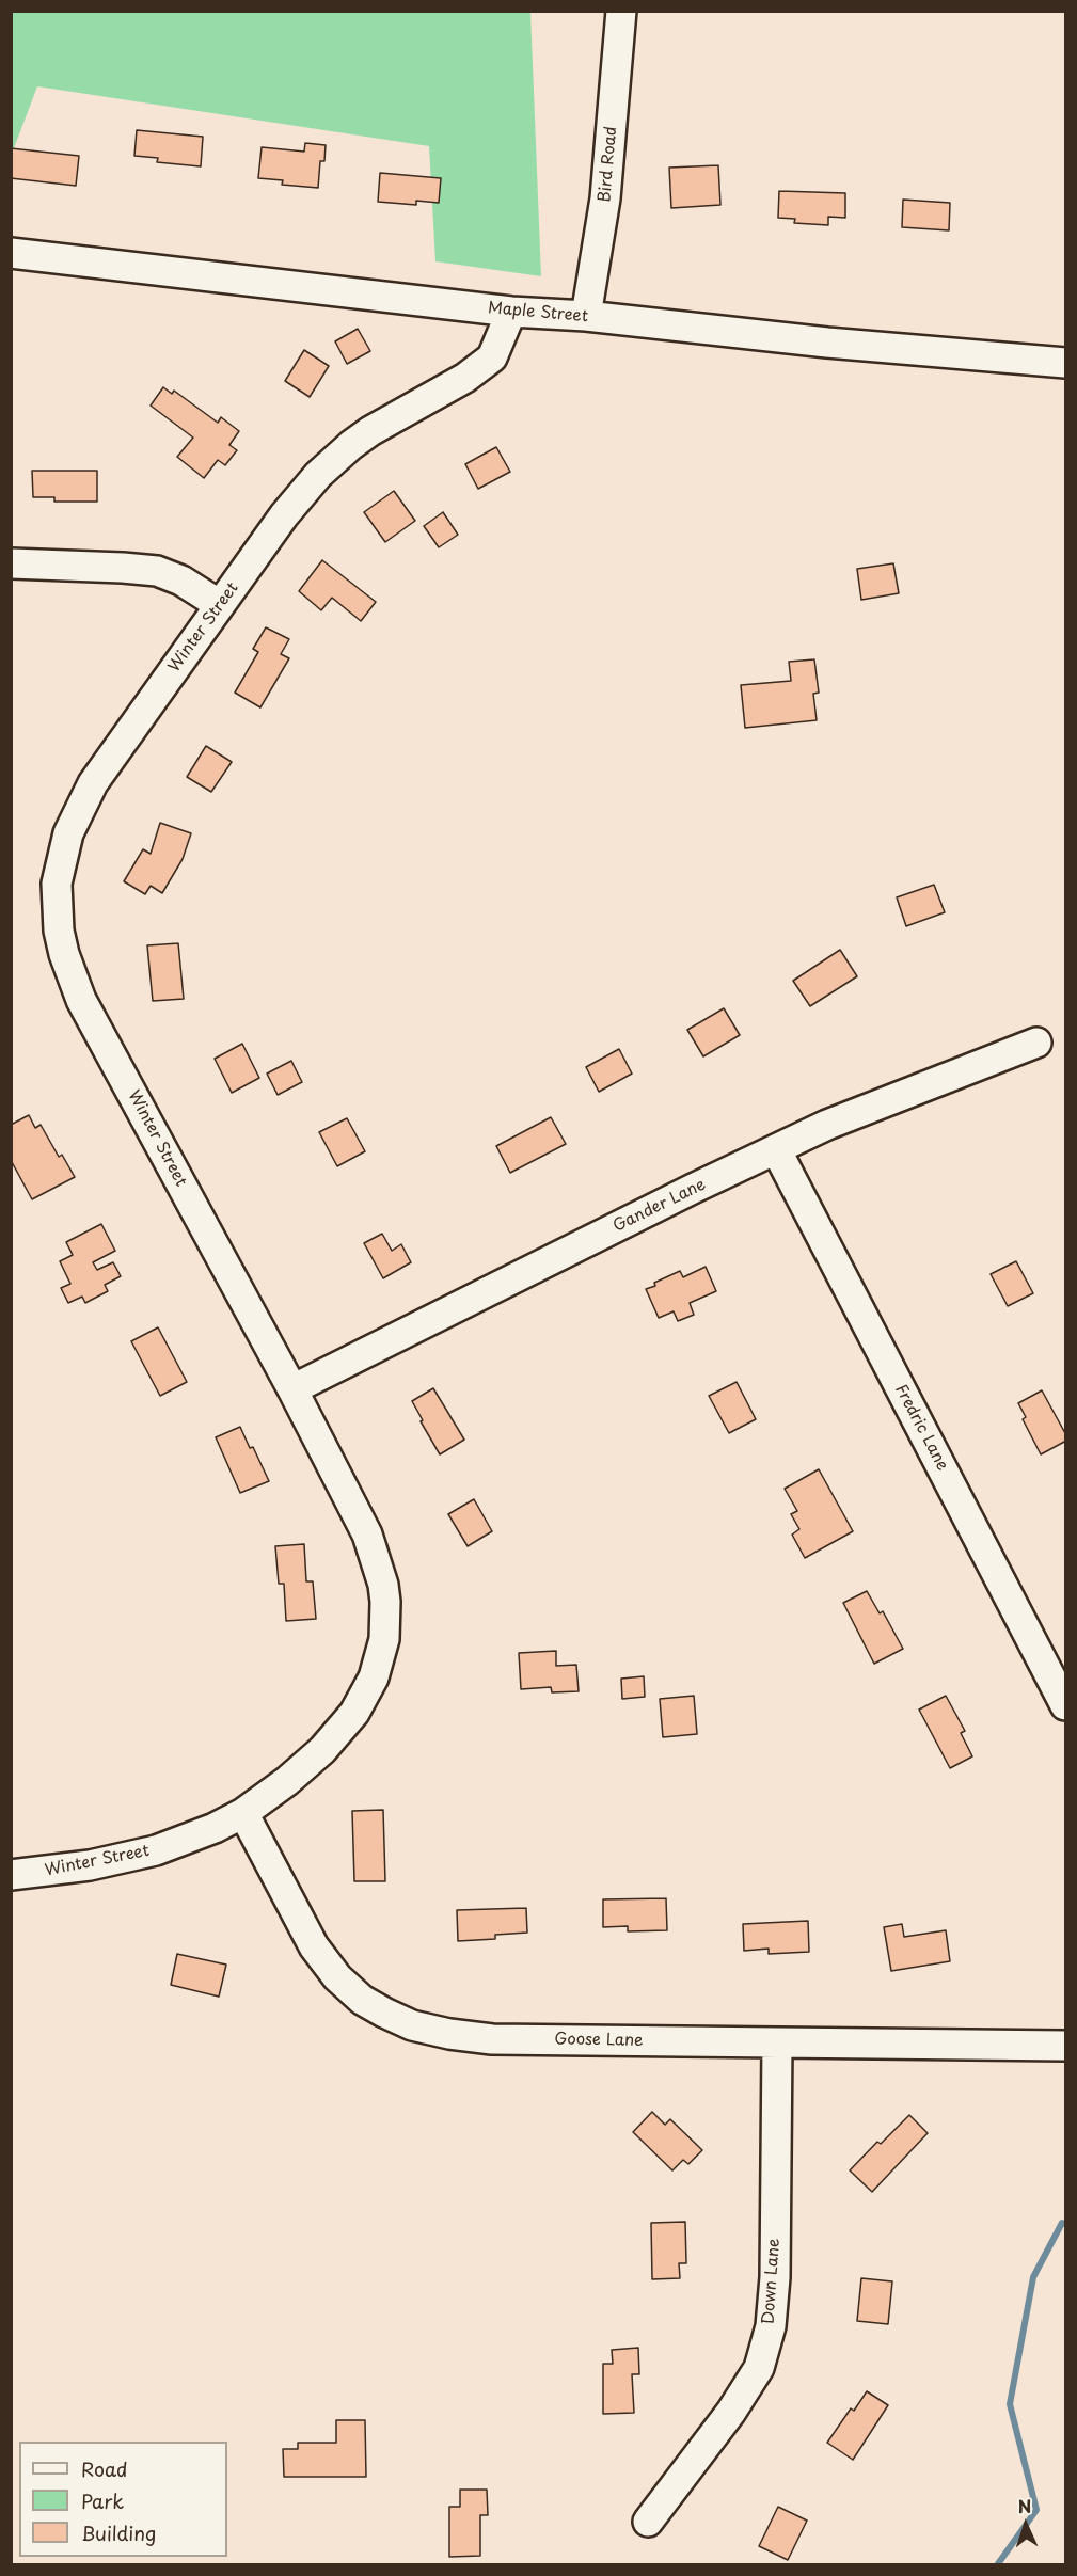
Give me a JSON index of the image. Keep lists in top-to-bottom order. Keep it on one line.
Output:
{"streets":{"street":["Bird Road","Maple Street","Winter Street","Gander Lane","Fredric Lane","Goose Lane","Down Lane"]},"crossings":[["Bird Road","Maple Street"],["Maple Street","Winter Street"],["Winter Street","Gander Lane"],["Winter Street","Goose Lane"],["Gander Lane","Fredric Lane"],["Goose Lane","Down Lane"]],"legend":["Road","Park","Building"],"north":"top"}
